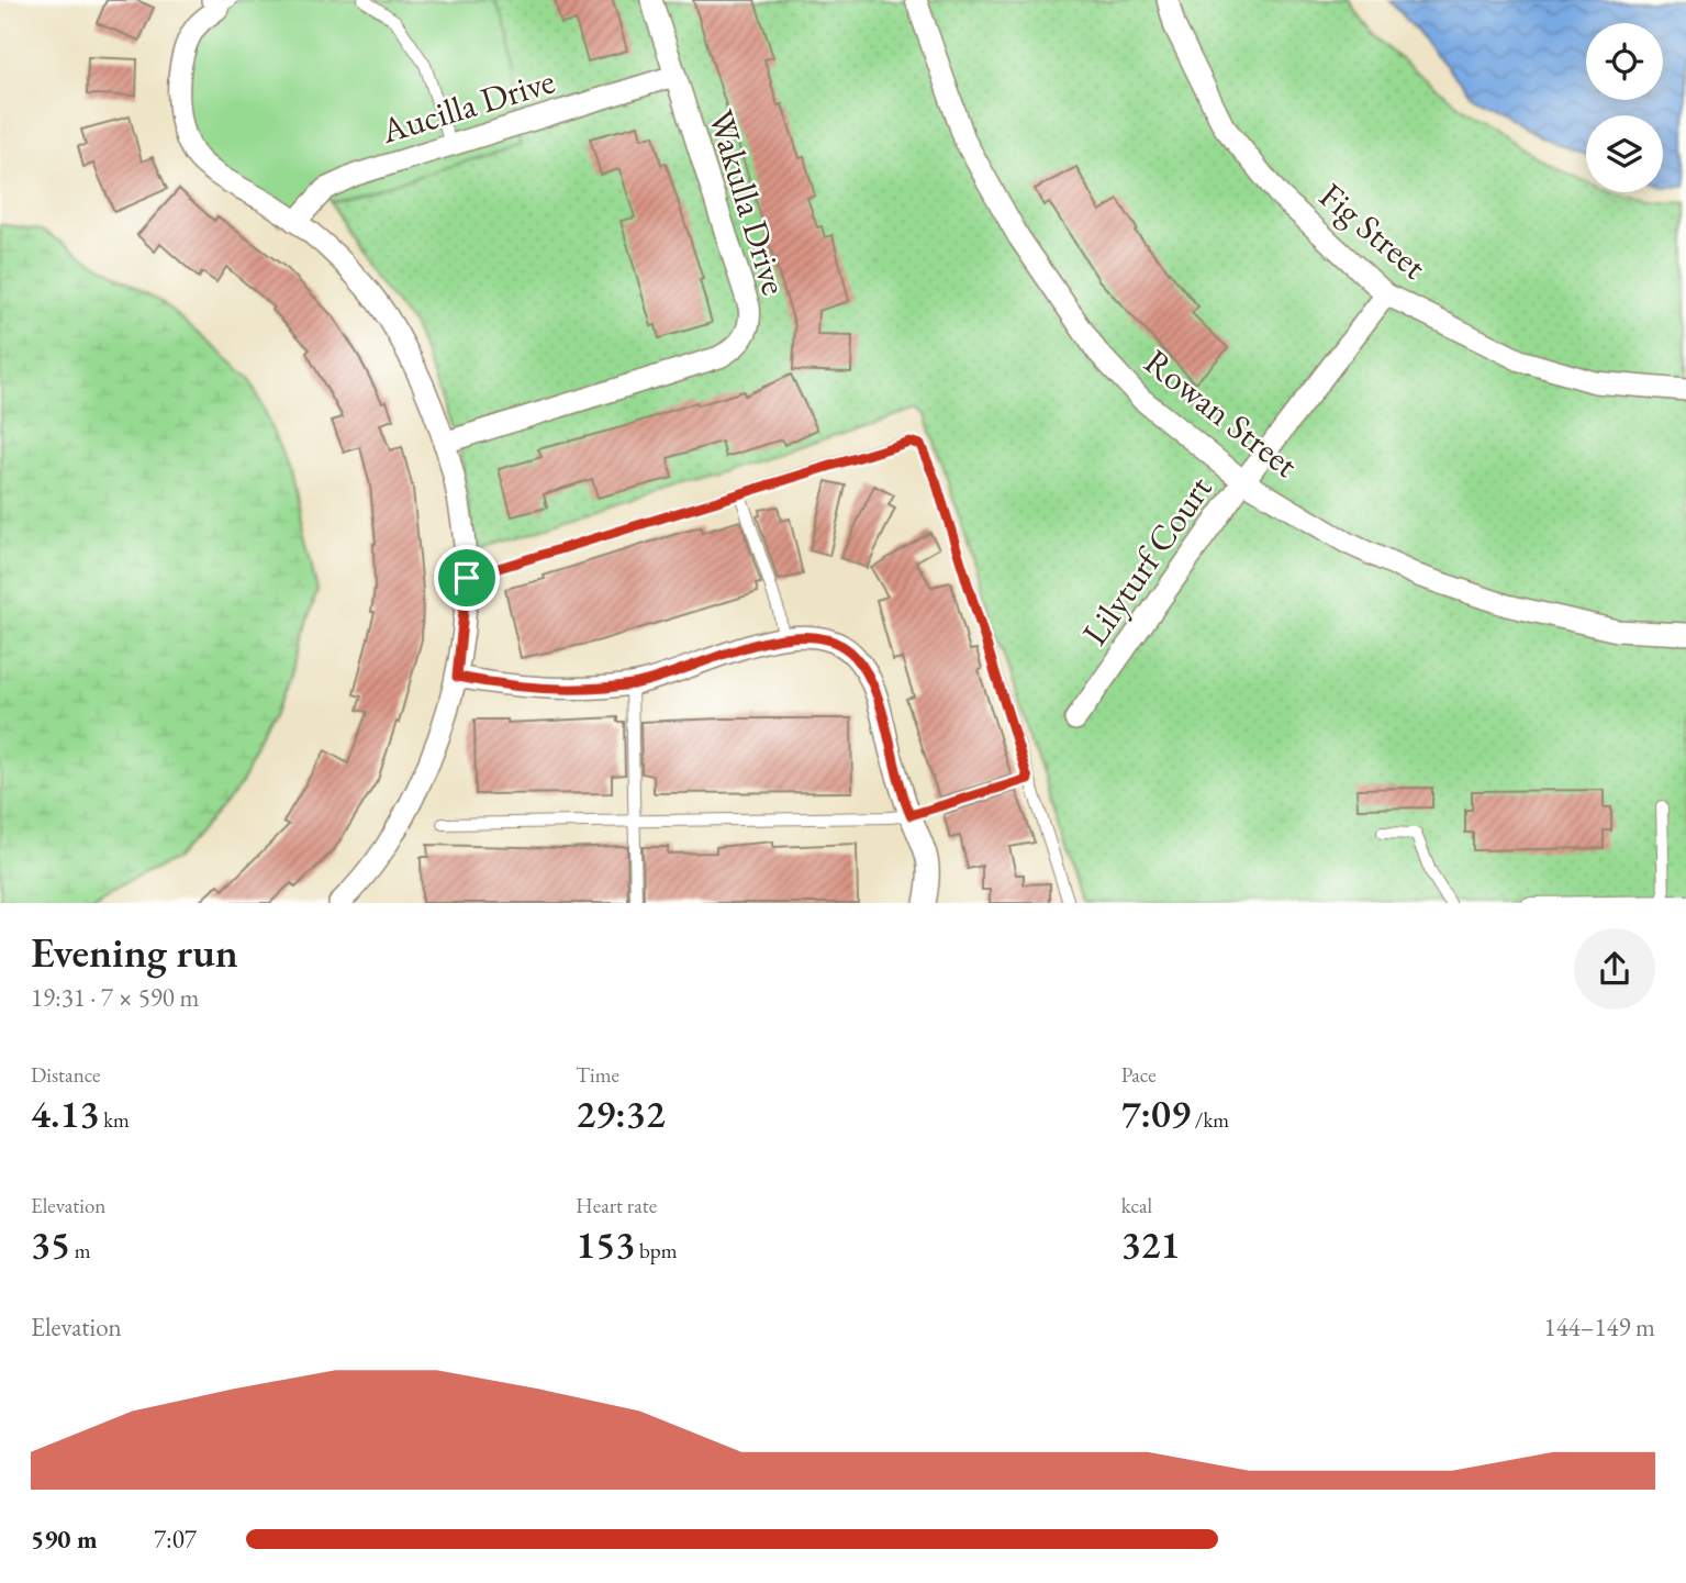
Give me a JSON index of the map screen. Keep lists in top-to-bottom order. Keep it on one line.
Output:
{"streets":{"street":["Aucilla Drive","Wakulla Drive","Fig Street","Rowan Street","Lilyturf Court"]},"crossings":[["Aucilla Drive","Wakulla Drive"],["Fig Street","Lilyturf Court"],["Rowan Street","Lilyturf Court"]],"page":{"heading":["Evening run","19:31 · 7 × 590 m"],"stats":[["Distance","4.13 km"],["Time","29:32"],["Pace","7:09 /km"],["Elevation","35 m"],["Heart rate","153 bpm"],["kcal","321"]],"chart":["Elevation","144–149 m"],"list":[{"name":"590 m","note":"7:07"}]}}
